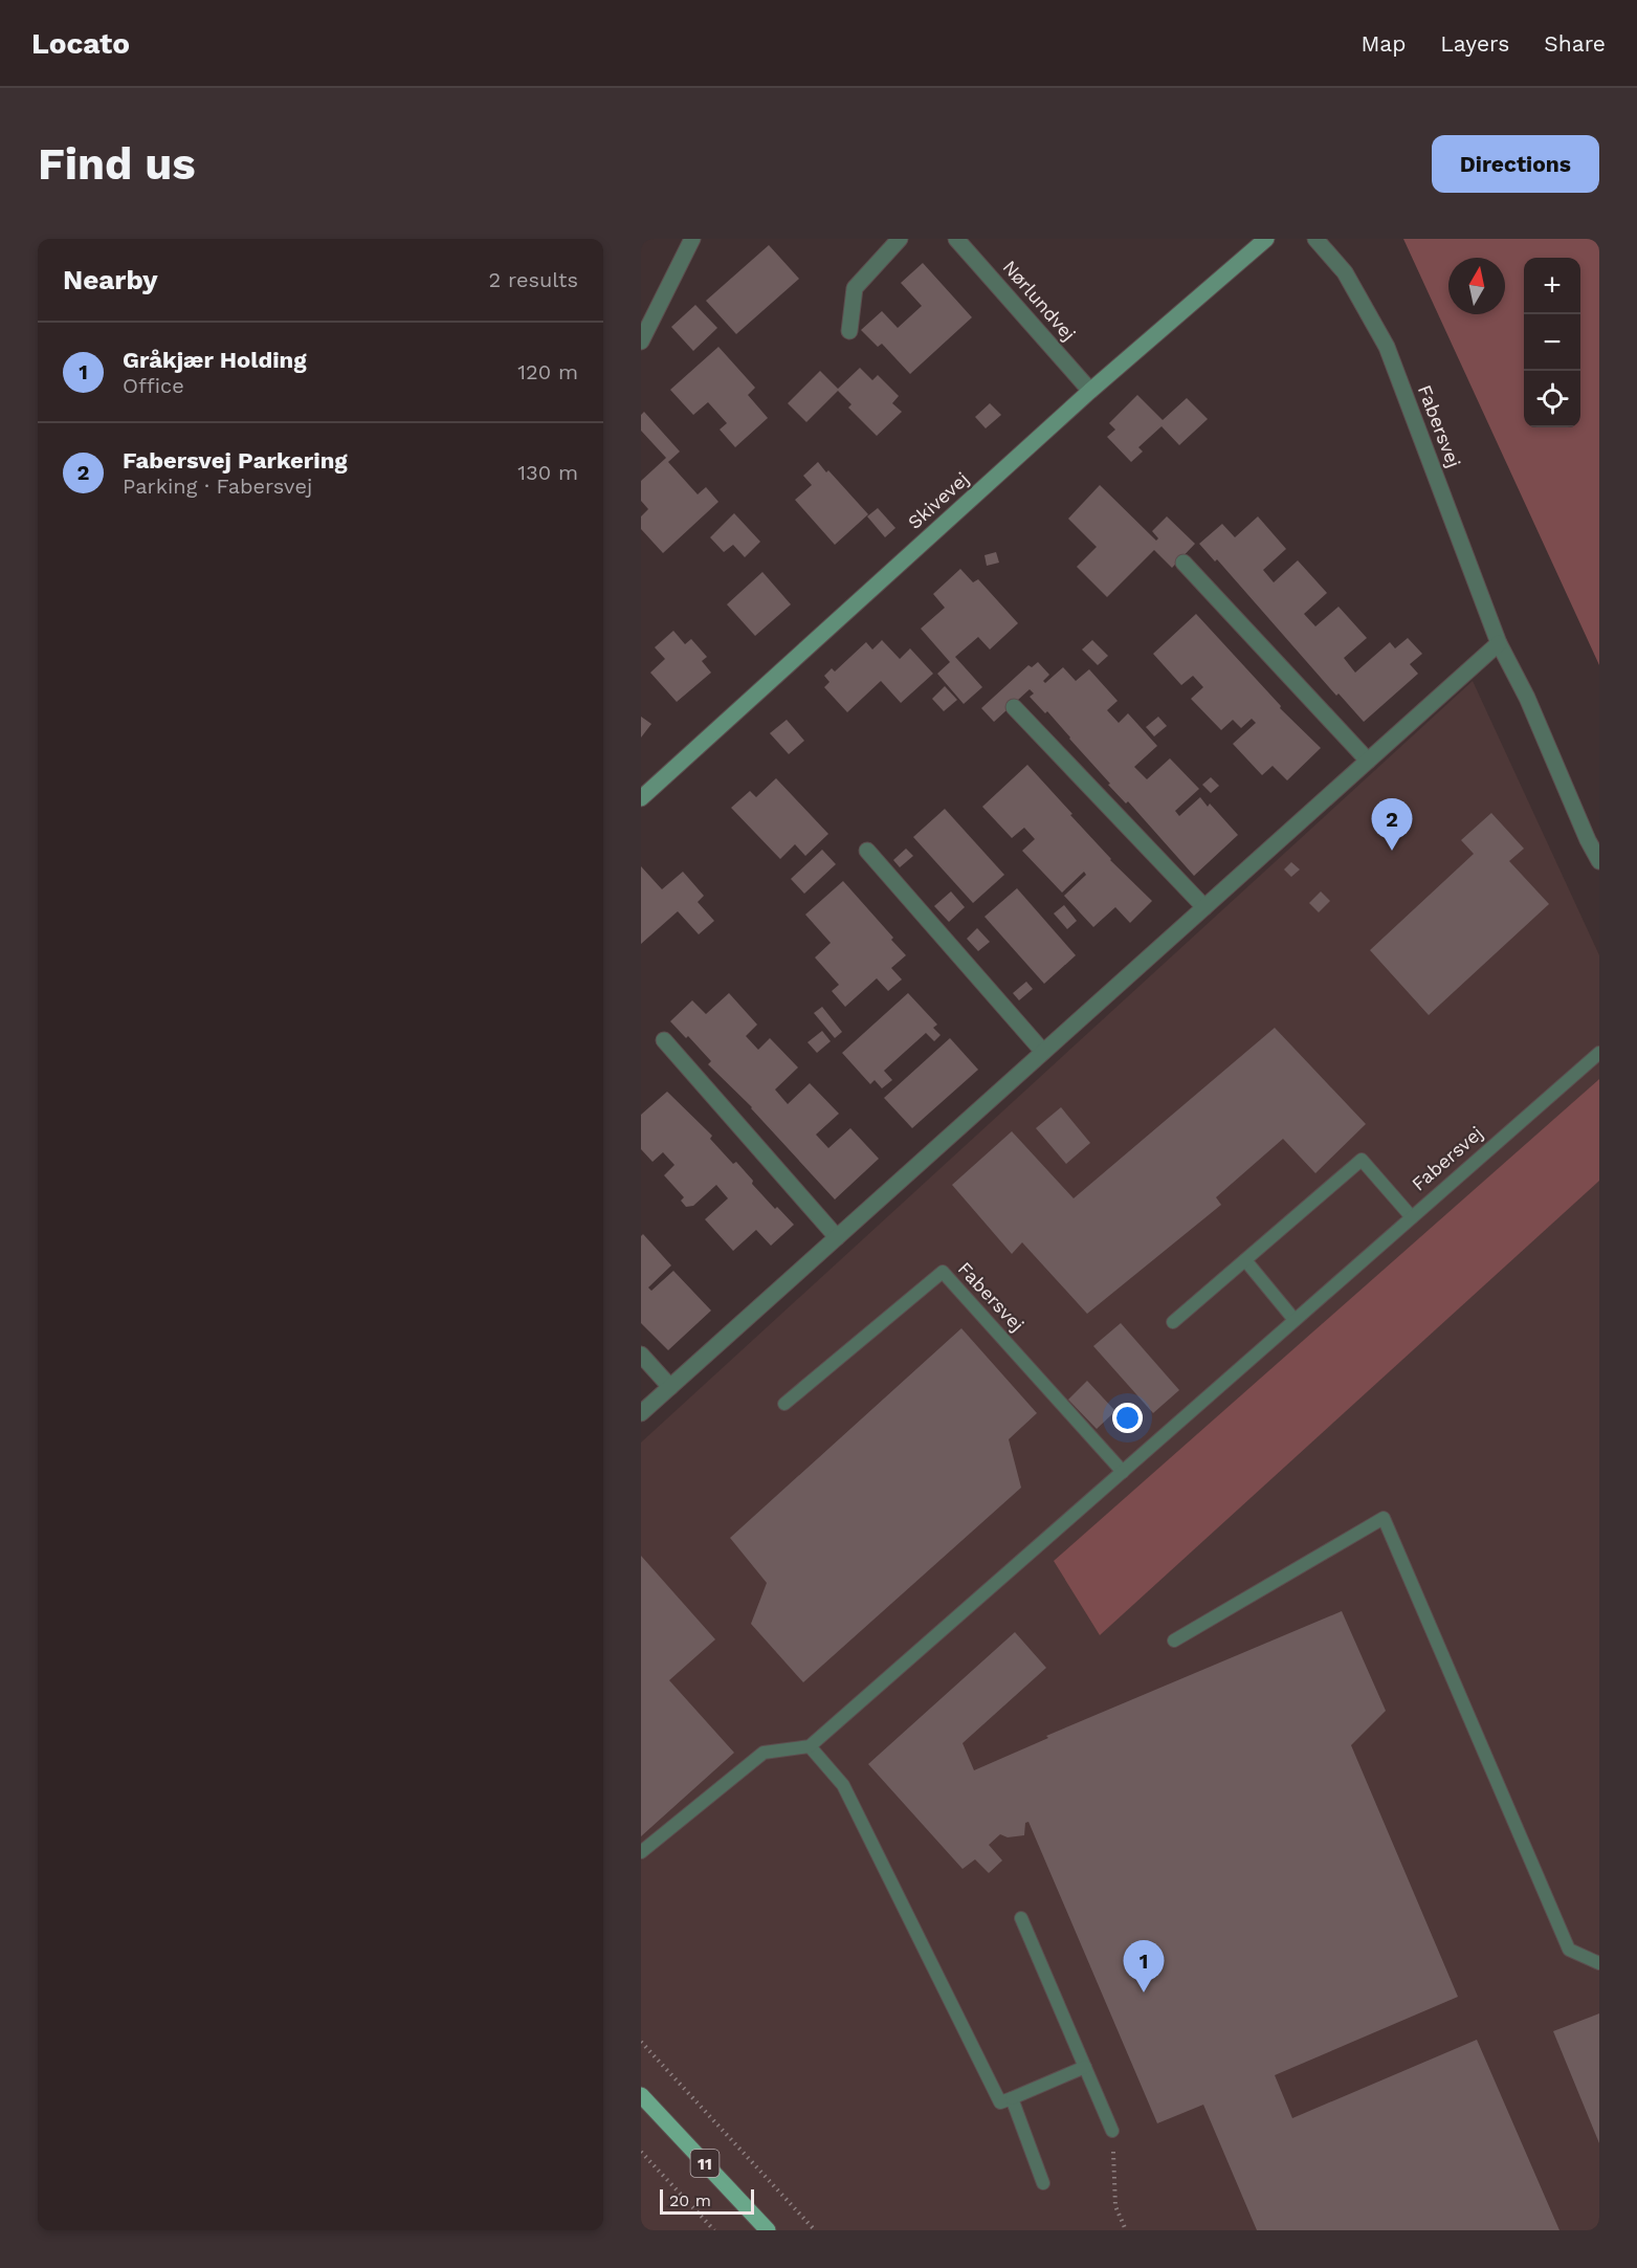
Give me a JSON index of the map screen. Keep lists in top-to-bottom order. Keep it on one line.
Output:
{"streets":{"main road":["11"],"street":["Nørlundvej","Fabersvej","Skivevej"]},"crossings":[["Nørlundvej","Skivevej"]],"scale_bar":"20 m","north":"top","page":{"header":"Locato","nav":["Map","Layers","Share"],"buttons":"Directions","title":"Find us","heading":["Nearby","2 results"],"map_buttons":["+","−"],"list":[{"mark":"1","name":"Gråkjær Holding","note":"Office","value":"120 m"},{"mark":"2","name":"Fabersvej Parkering","note":"Parking · Fabersvej","value":"130 m"}],"pins":["2","1"],"scale":"20 m"}}
